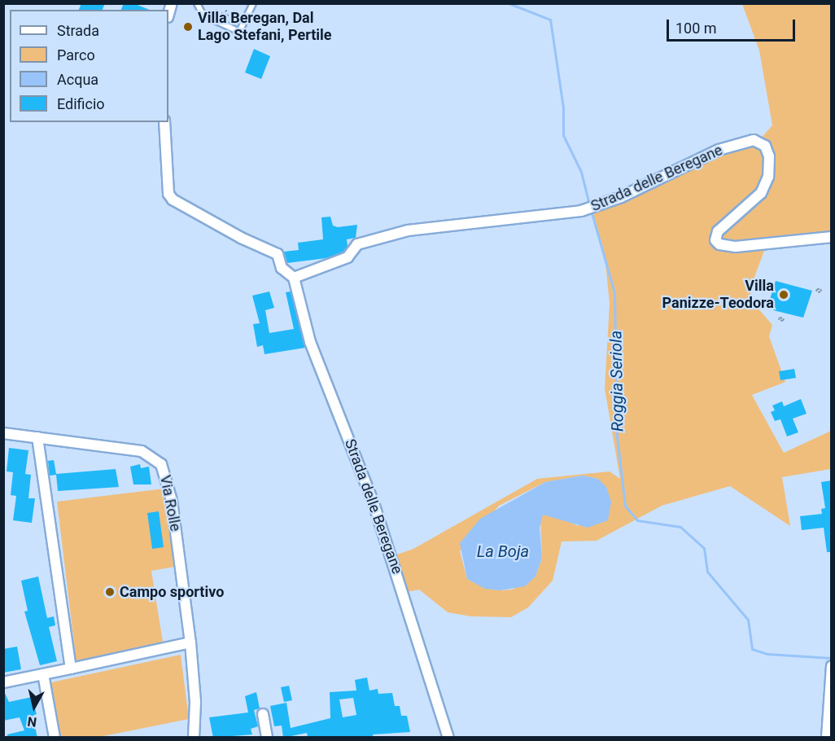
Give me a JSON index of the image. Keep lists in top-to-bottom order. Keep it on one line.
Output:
{"streets":{"street":["Strada delle Beregane","Via Rolle"]},"water":["Roggia Seriola","La Boja"],"places":["Villa Beregan, Dal Lago Stefani, Pertile","Villa Panizze-Teodora","Campo sportivo"],"legend":["Strada","Parco","Acqua","Edificio"],"scale_bar":"100 m","north":"bottom"}
